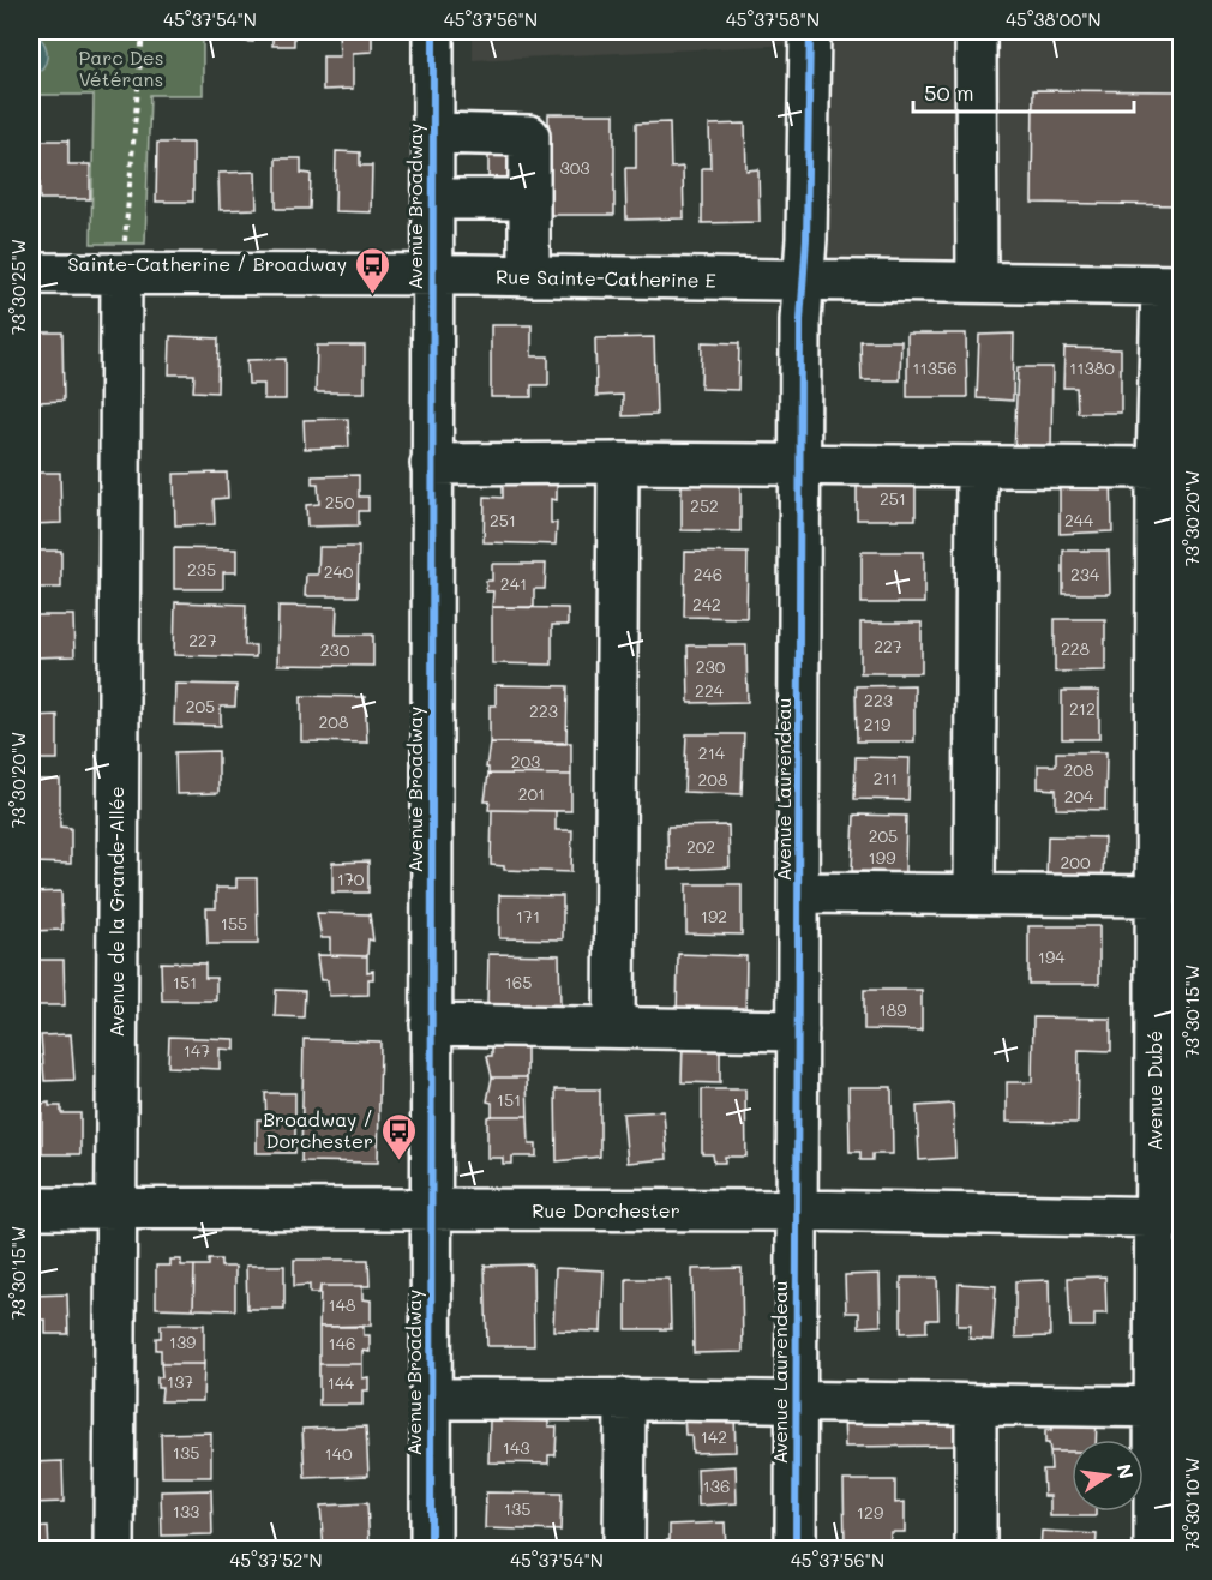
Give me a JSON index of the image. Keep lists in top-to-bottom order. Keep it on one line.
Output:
{"streets":{"street":["Avenue Broadway","Rue Sainte-Catherine E","Avenue Laurendeau","Avenue de la Grande-Allée","Avenue Dubé","Rue Dorchester"]},"crossings":[["Avenue Broadway","Rue Sainte-Catherine E"],["Avenue Broadway","Rue Dorchester"],["Rue Sainte-Catherine E","Avenue Laurendeau"],["Rue Sainte-Catherine E","Avenue de la Grande-Allée"],["Rue Sainte-Catherine E","Avenue Dubé"],["Avenue Laurendeau","Rue Dorchester"],["Avenue de la Grande-Allée","Rue Dorchester"],["Avenue Dubé","Rue Dorchester"]],"parks":["Parc Des Vétérans"],"places":{"bus stop":["Sainte-Catherine / Broadway","Broadway / Dorchester"]},"house_numbers":["303","11356","11380","251","250","252","251","244","235","240","246","234","241","242","227","227","228","230","230","224","223","205","212","223","208","219","214","203","208","211","208","201","204","205","202","199","200","170","171","192","155","194","151","165","189","147","151","148","139","146","137","144","142","143","135","140","136","135","133","129"],"scale_bar":"50 m","north":"right","coordinates":["45°37'54\"N","45°37'56\"N","45°37'58\"N","45°38'00\"N","73°30'25\"W","73°30'20\"W","73°30'15\"W","73°30'10\"W","45°37'52\"N"]}
